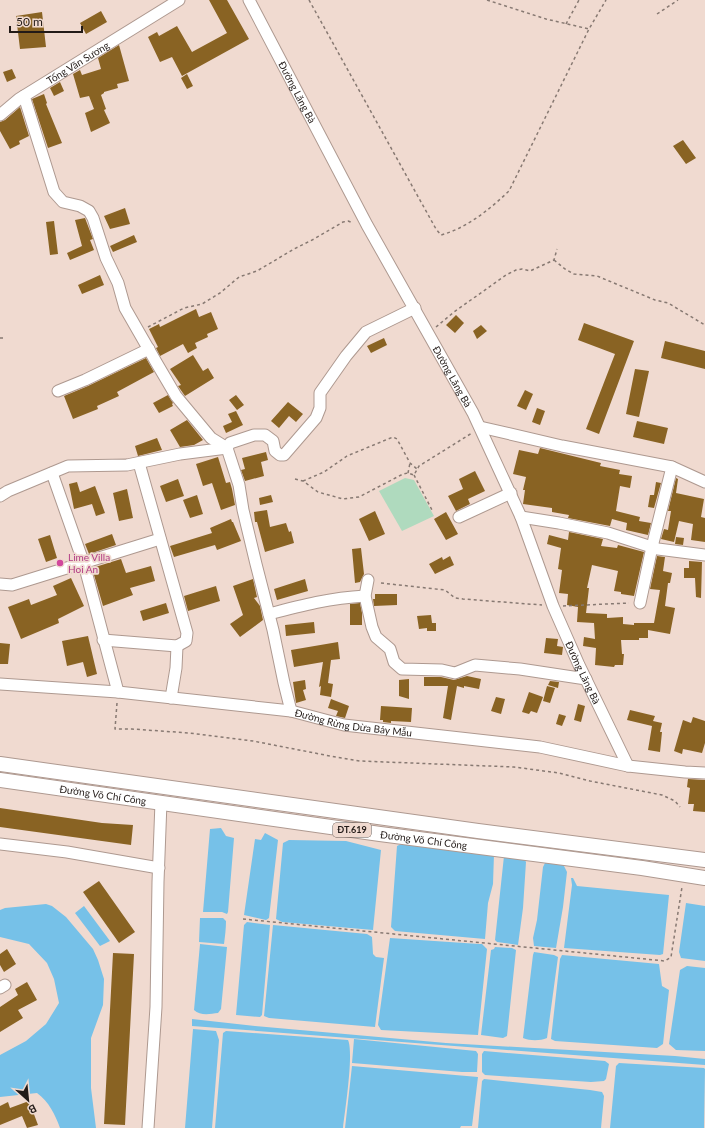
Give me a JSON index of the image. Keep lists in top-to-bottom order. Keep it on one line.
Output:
{"streets":{"main road":["Đường Võ Chí Công","ĐT.619"],"street":["Tống Văn Sương","Đường Lăng Bà","Đường Rừng Dừa Bảy Mẫu"]},"crossings":[["Đường Lăng Bà","Đường Rừng Dừa Bảy Mẫu"]],"places":["Lime Villa Hoi An"],"scale_bar":"50 m","north":"bottom right"}
